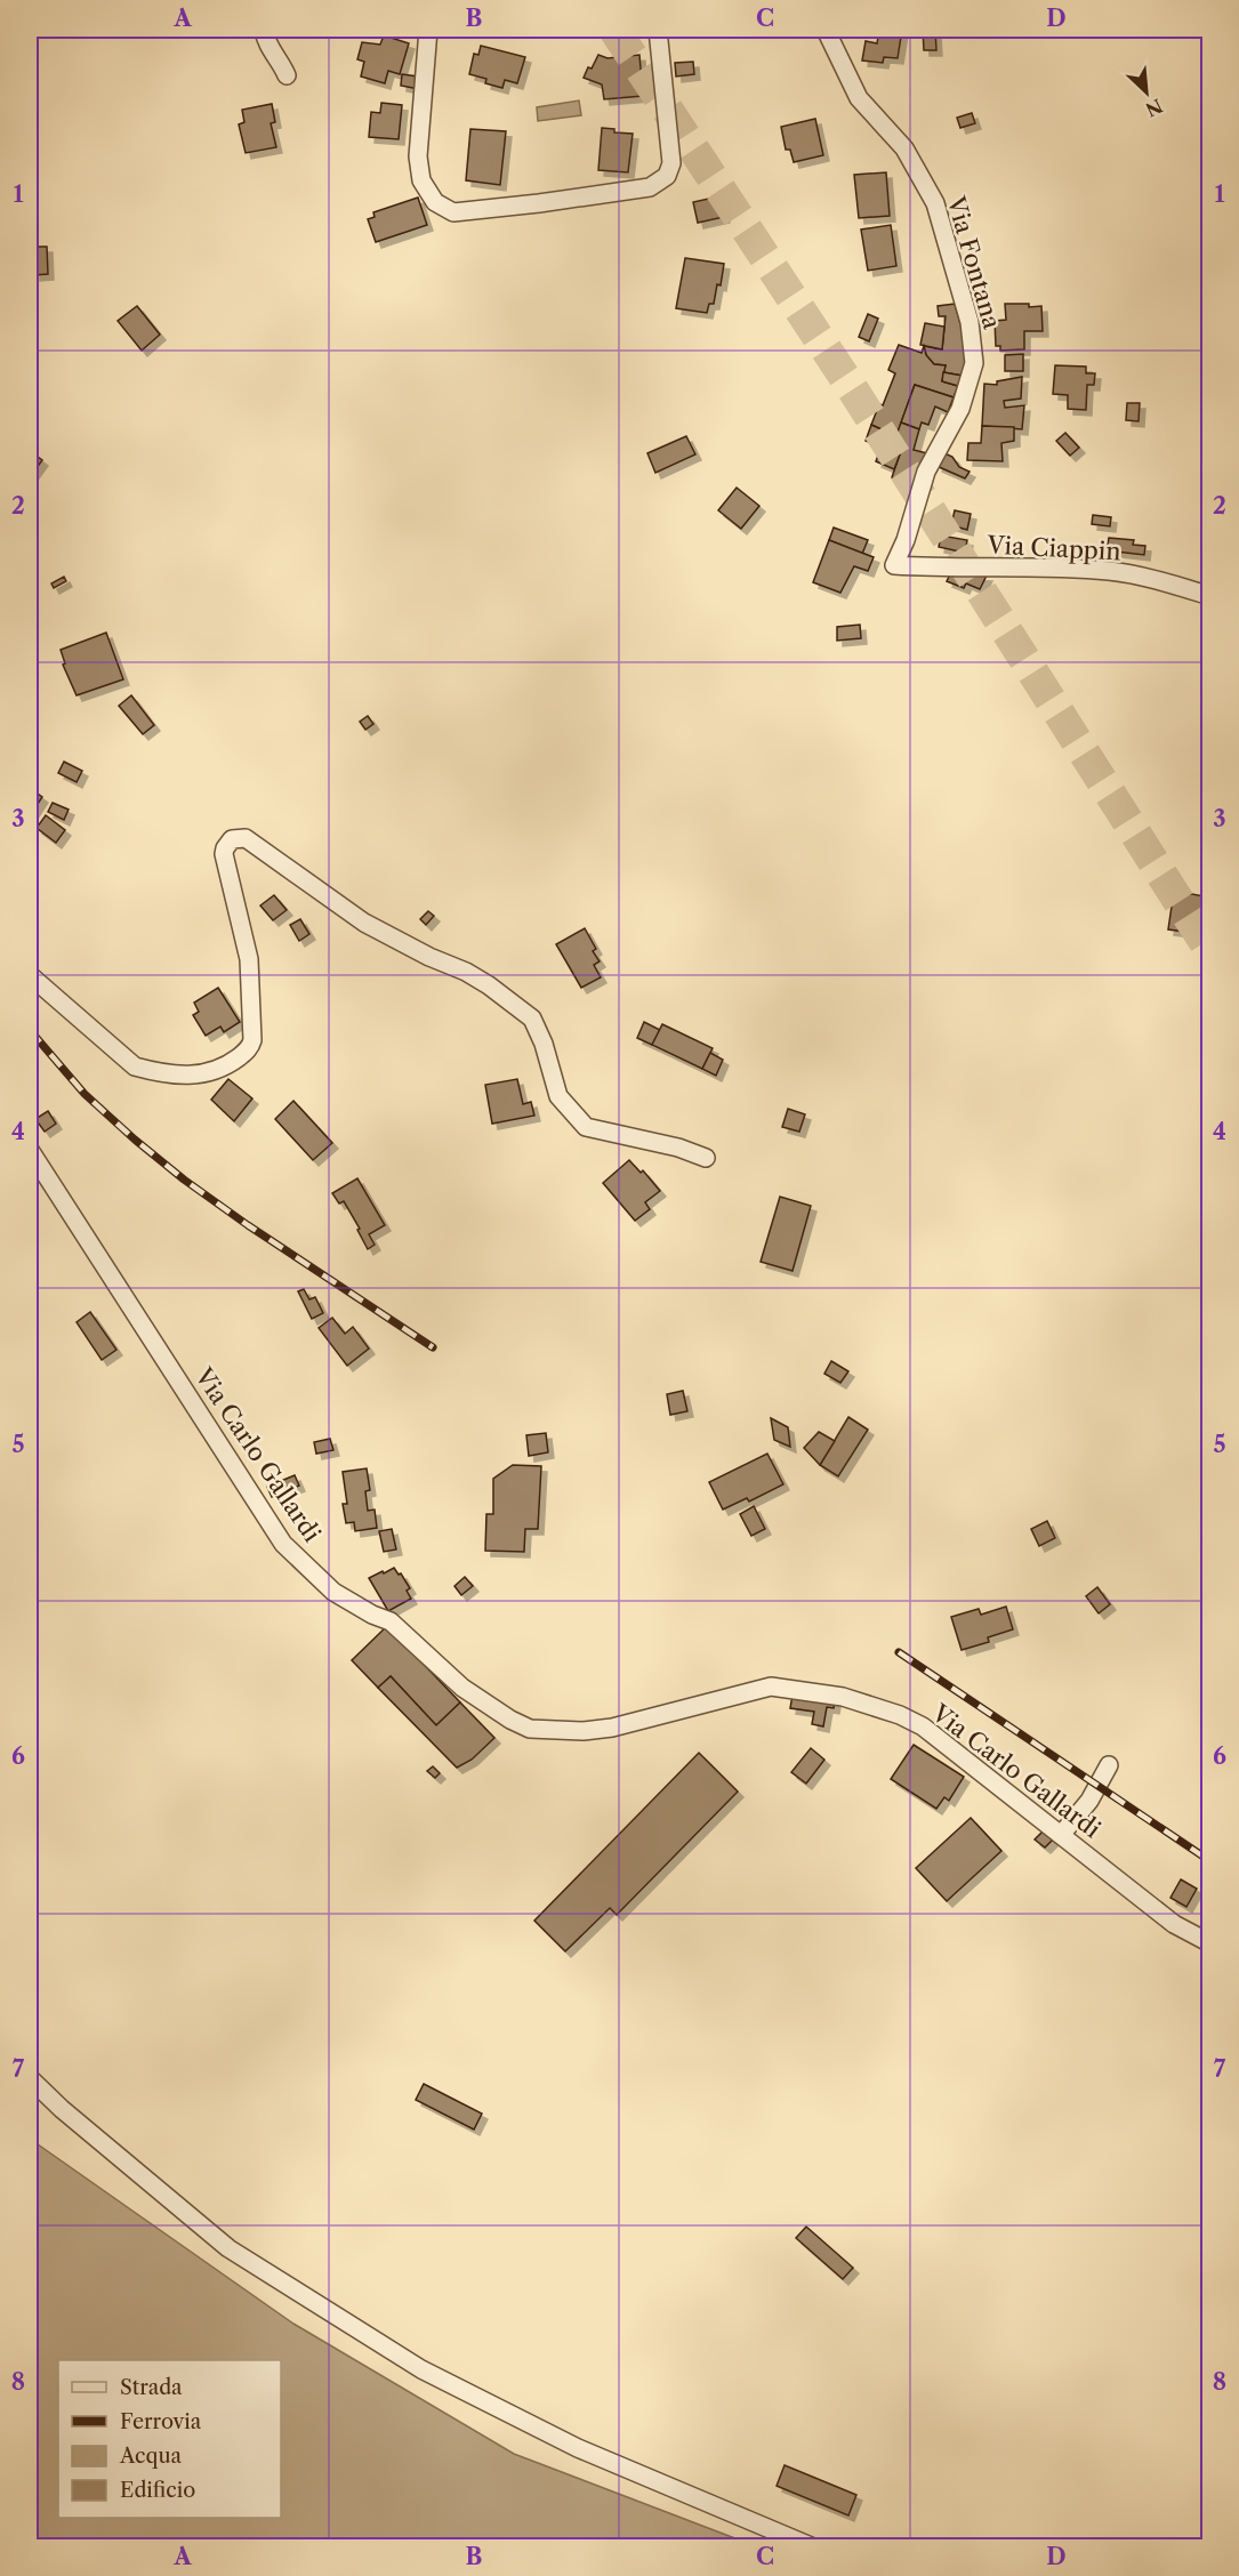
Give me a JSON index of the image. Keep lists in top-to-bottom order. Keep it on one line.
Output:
{"streets":{"street":["Via Fontana","Via Ciappin","Via Carlo Gallardi"]},"crossings":[["Via Fontana","Via Ciappin"]],"legend":["Strada","Ferrovia","Acqua","Edificio"],"north":"bottom right","grid":{"columns":["A","B","C","D"],"rows":["1","2","3","4","5","6","7","8"]}}
